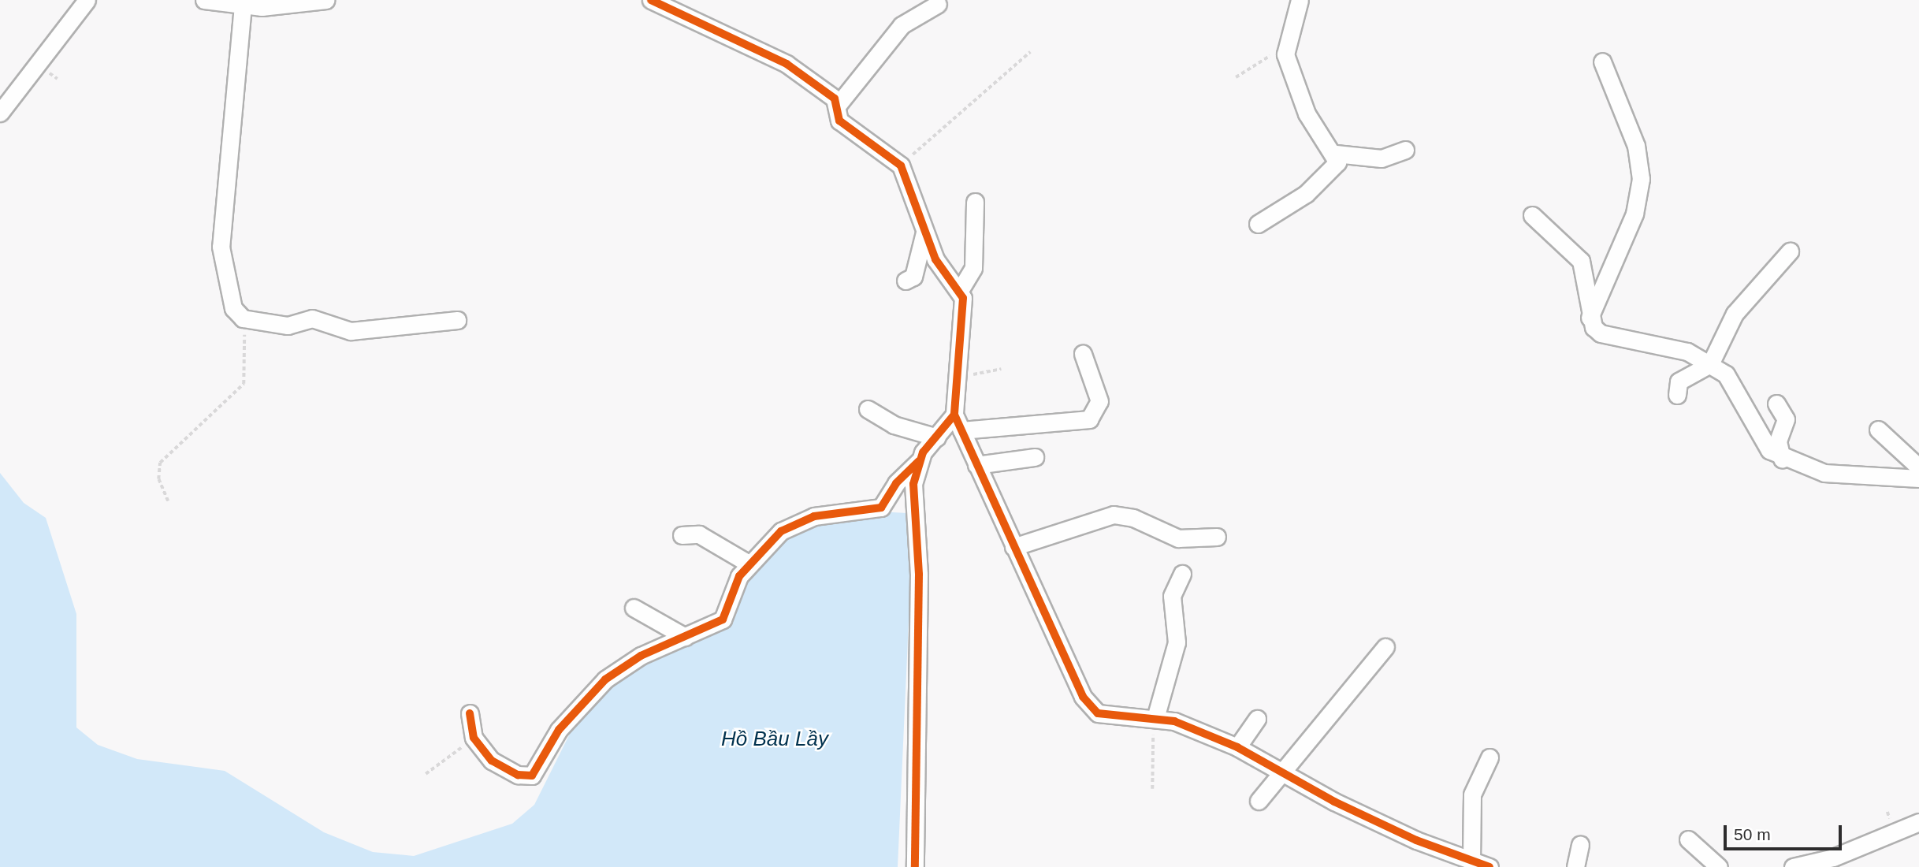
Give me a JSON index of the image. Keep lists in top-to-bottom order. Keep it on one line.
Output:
{"water":["Hồ Bầu Lầy"],"scale_bar":"50 m"}
